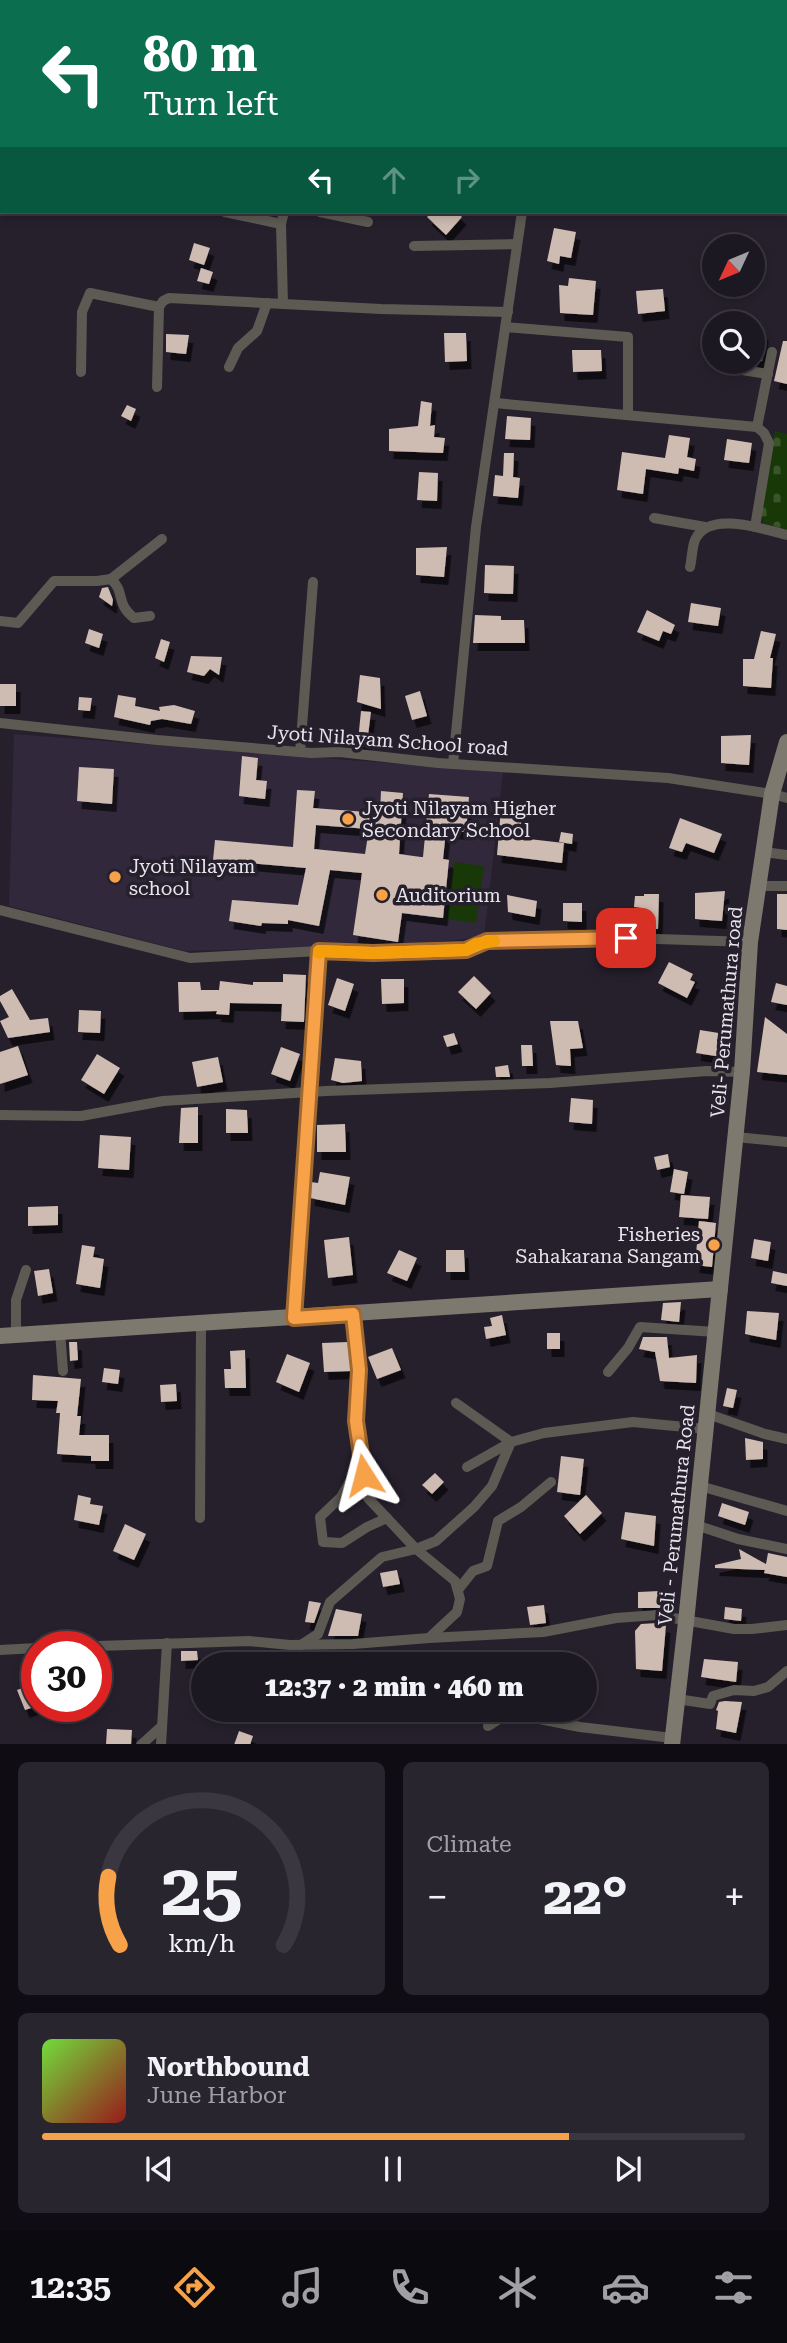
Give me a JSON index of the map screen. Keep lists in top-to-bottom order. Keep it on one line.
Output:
{"streets":{"main road":["Veli- Perumathura road","Veli - Perumathura Road"],"street":["Jyoti Nilayam School road"]},"crossings":[["Jyoti Nilayam School road","Veli- Perumathura road"],["Veli- Perumathura road","Veli - Perumathura Road"]],"places":["Jyoti Nilayam Higher Secondary School","Jyoti Nilayam school","Auditorium","Fisheries Sahakarana Sangam"],"north":"bottom left","page":{"turn":["80 m","Turn left"],"limit":"30","trip":"12:37 · 2 min · 460 m","tile":"Climate","heat":["−","22°","+"],"song":["Northbound","June Harbor"],"tabs":"12:35","gauge":["25","km/h"]}}
